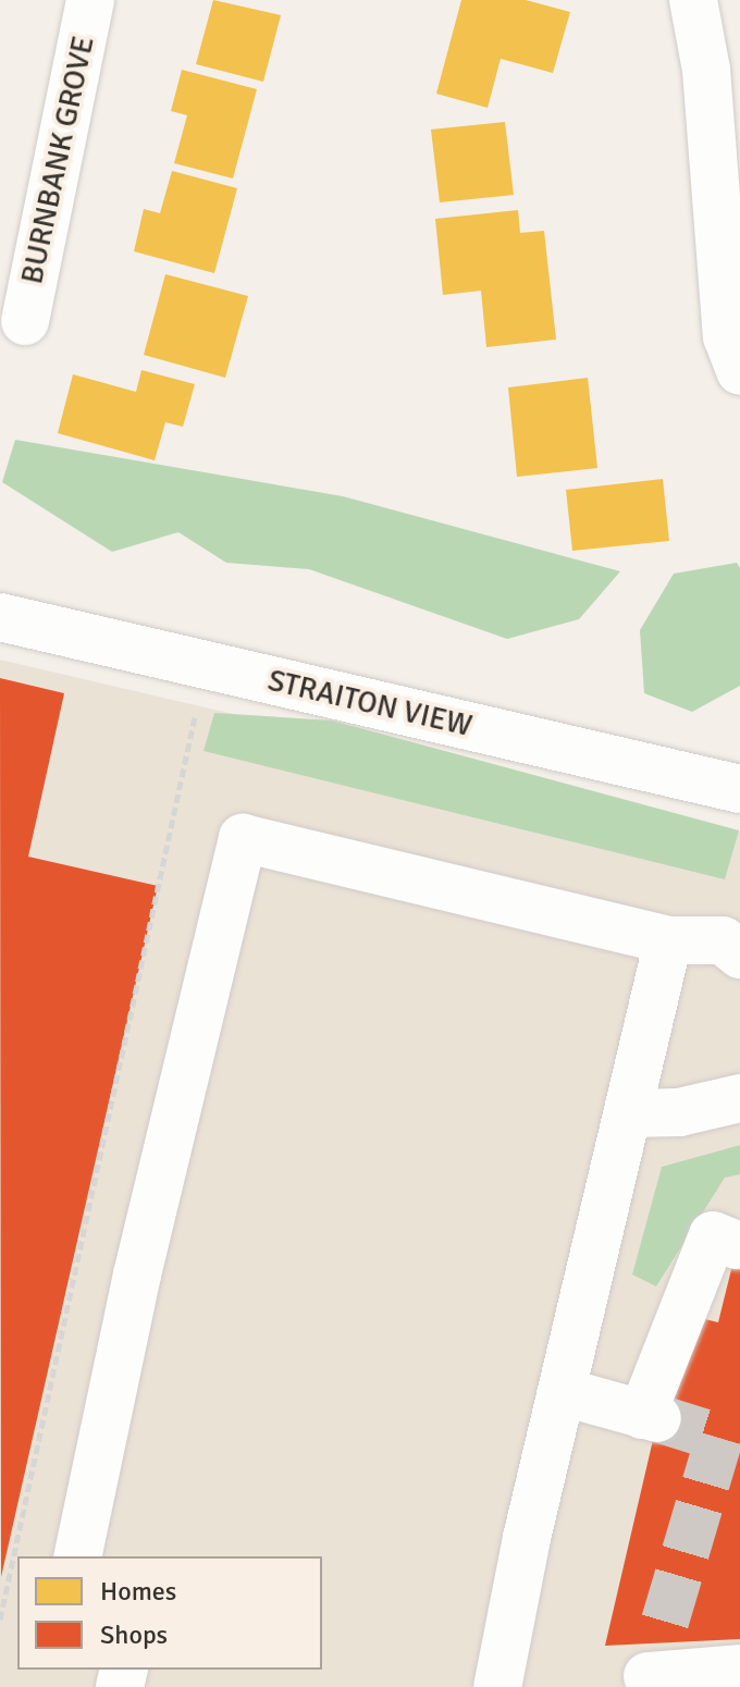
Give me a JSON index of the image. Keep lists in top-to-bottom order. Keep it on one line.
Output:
{"streets":{"street":["BURNBANK GROVE","STRAITON VIEW"]},"legend":["Homes","Shops"]}
